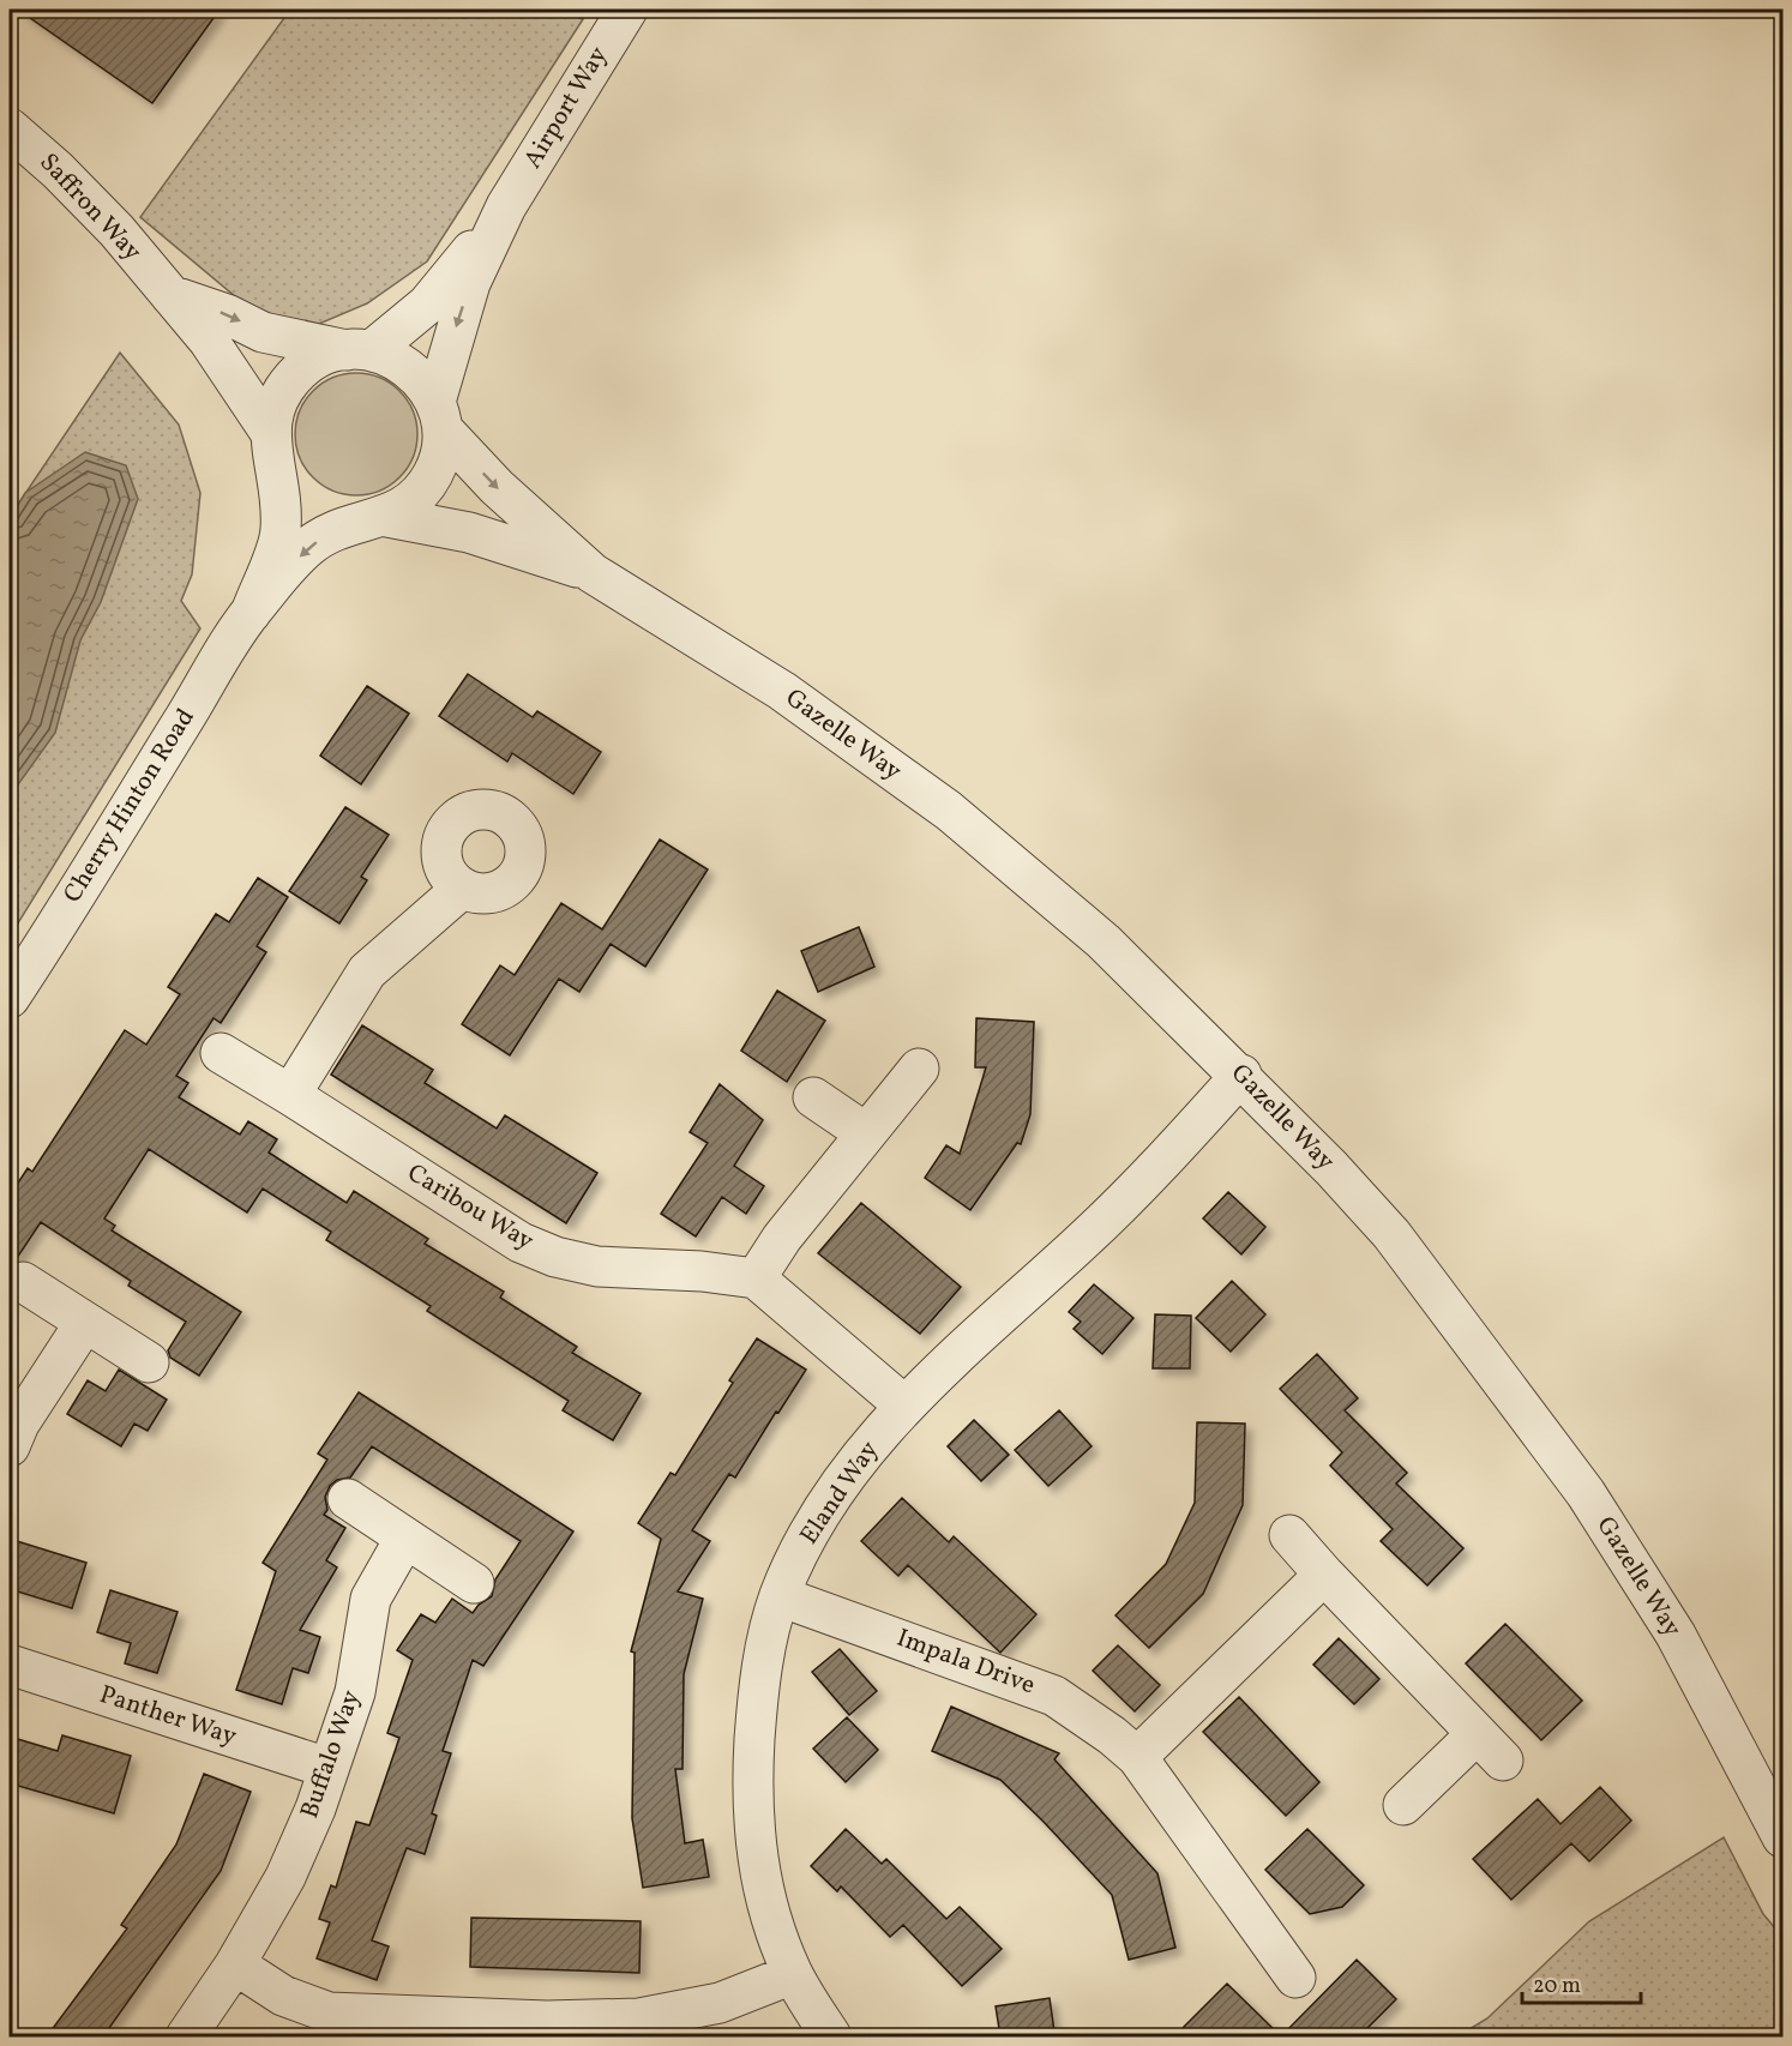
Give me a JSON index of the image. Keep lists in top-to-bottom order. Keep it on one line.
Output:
{"streets":{"street":["Airport Way","Saffron Way","Gazelle Way","Cherry Hinton Road","Caribou Way","Eland Way","Impala Drive","Panther Way","Buffalo Way"]},"crossings":[["Airport Way","Saffron Way"],["Airport Way","Gazelle Way"],["Saffron Way","Gazelle Way"],["Gazelle Way","Eland Way"],["Eland Way","Impala Drive"],["Panther Way","Buffalo Way"]],"scale_bar":"20 m"}
